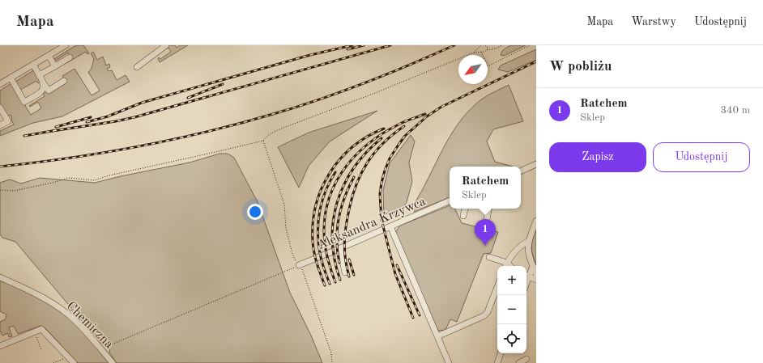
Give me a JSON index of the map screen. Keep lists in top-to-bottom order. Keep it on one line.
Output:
{"streets":{"street":["Aleksandra Krzywca","Chemiczna"]},"north":"bottom left","page":{"header":"Mapa","nav":["Mapa","Warstwy","Udostępnij"],"heading":"W pobliżu","list":[{"mark":"1","name":"Ratchem","note":"Sklep","value":"340 m"}],"buttons":["Zapisz","Udostępnij"],"popup":["Ratchem","Sklep"],"pins":"1","map_buttons":["+","−"]}}
